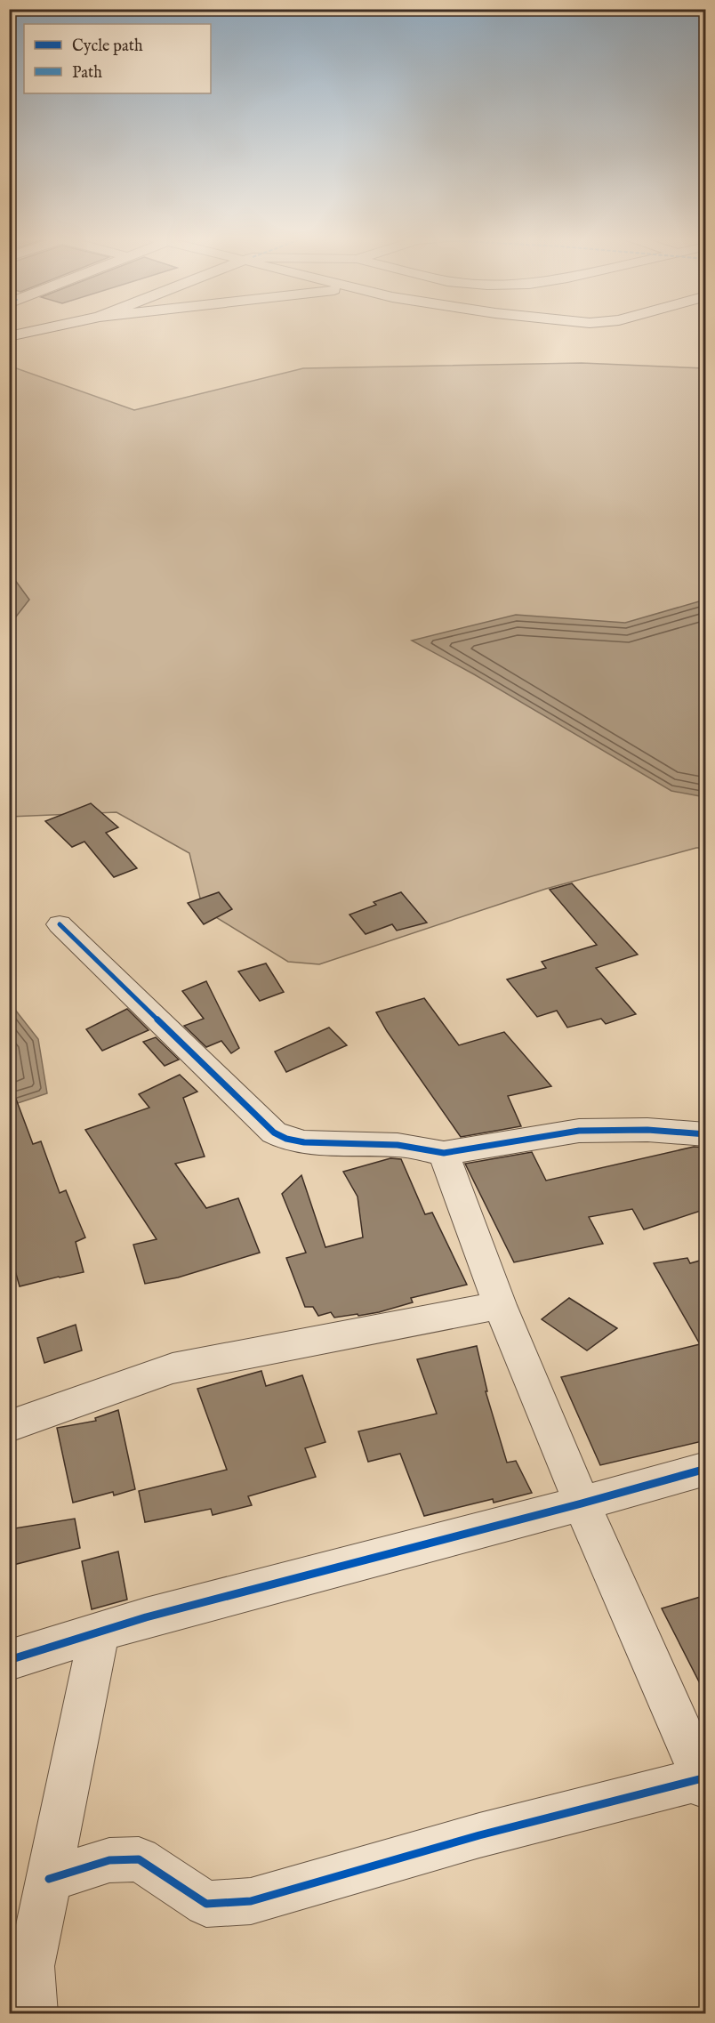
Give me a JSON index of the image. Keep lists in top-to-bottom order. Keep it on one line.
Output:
{"legend":["Cycle path","Path"]}
